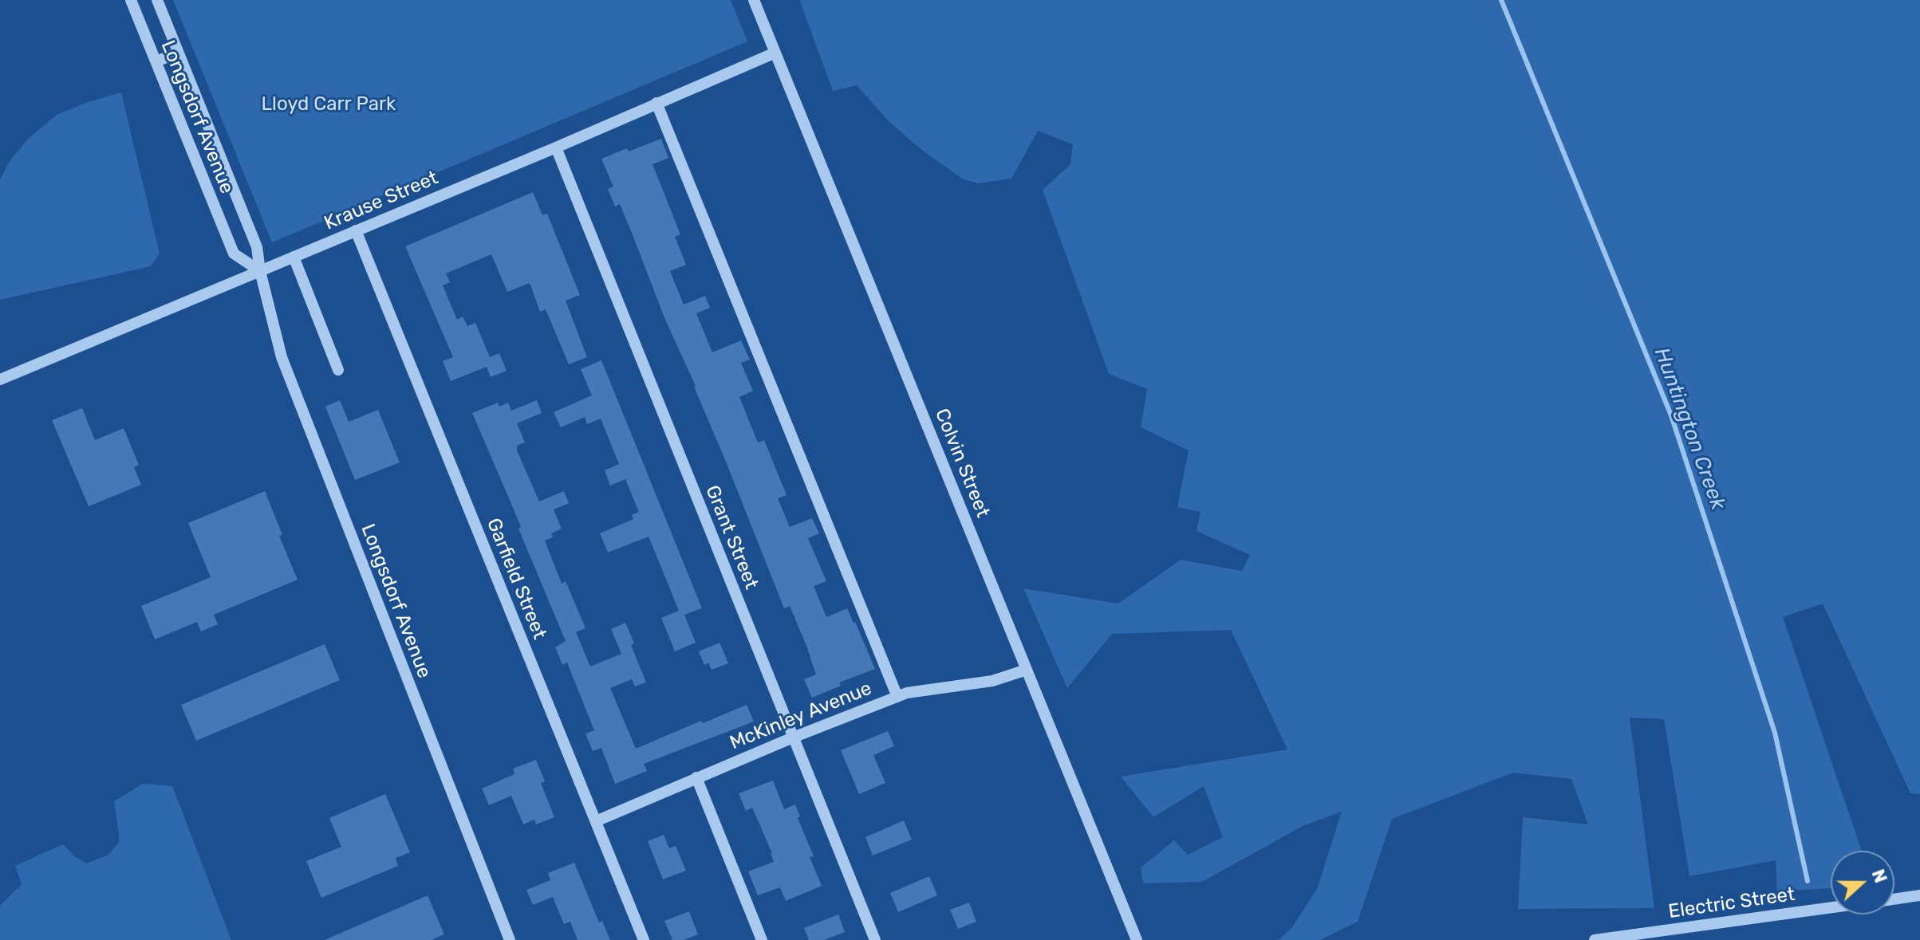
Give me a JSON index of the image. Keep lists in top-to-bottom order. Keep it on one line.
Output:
{"streets":{"street":["Longsdorf Avenue","Krause Street","Colvin Street","Grant Street","Garfield Street","McKinley Avenue","Electric Street"]},"crossings":[["Longsdorf Avenue","Krause Street"],["Krause Street","Colvin Street"],["Krause Street","Grant Street"],["Krause Street","Garfield Street"],["Colvin Street","McKinley Avenue"],["Grant Street","McKinley Avenue"],["Garfield Street","McKinley Avenue"]],"water":["Huntington Creek"],"parks":["Lloyd Carr Park"],"north":"right"}
